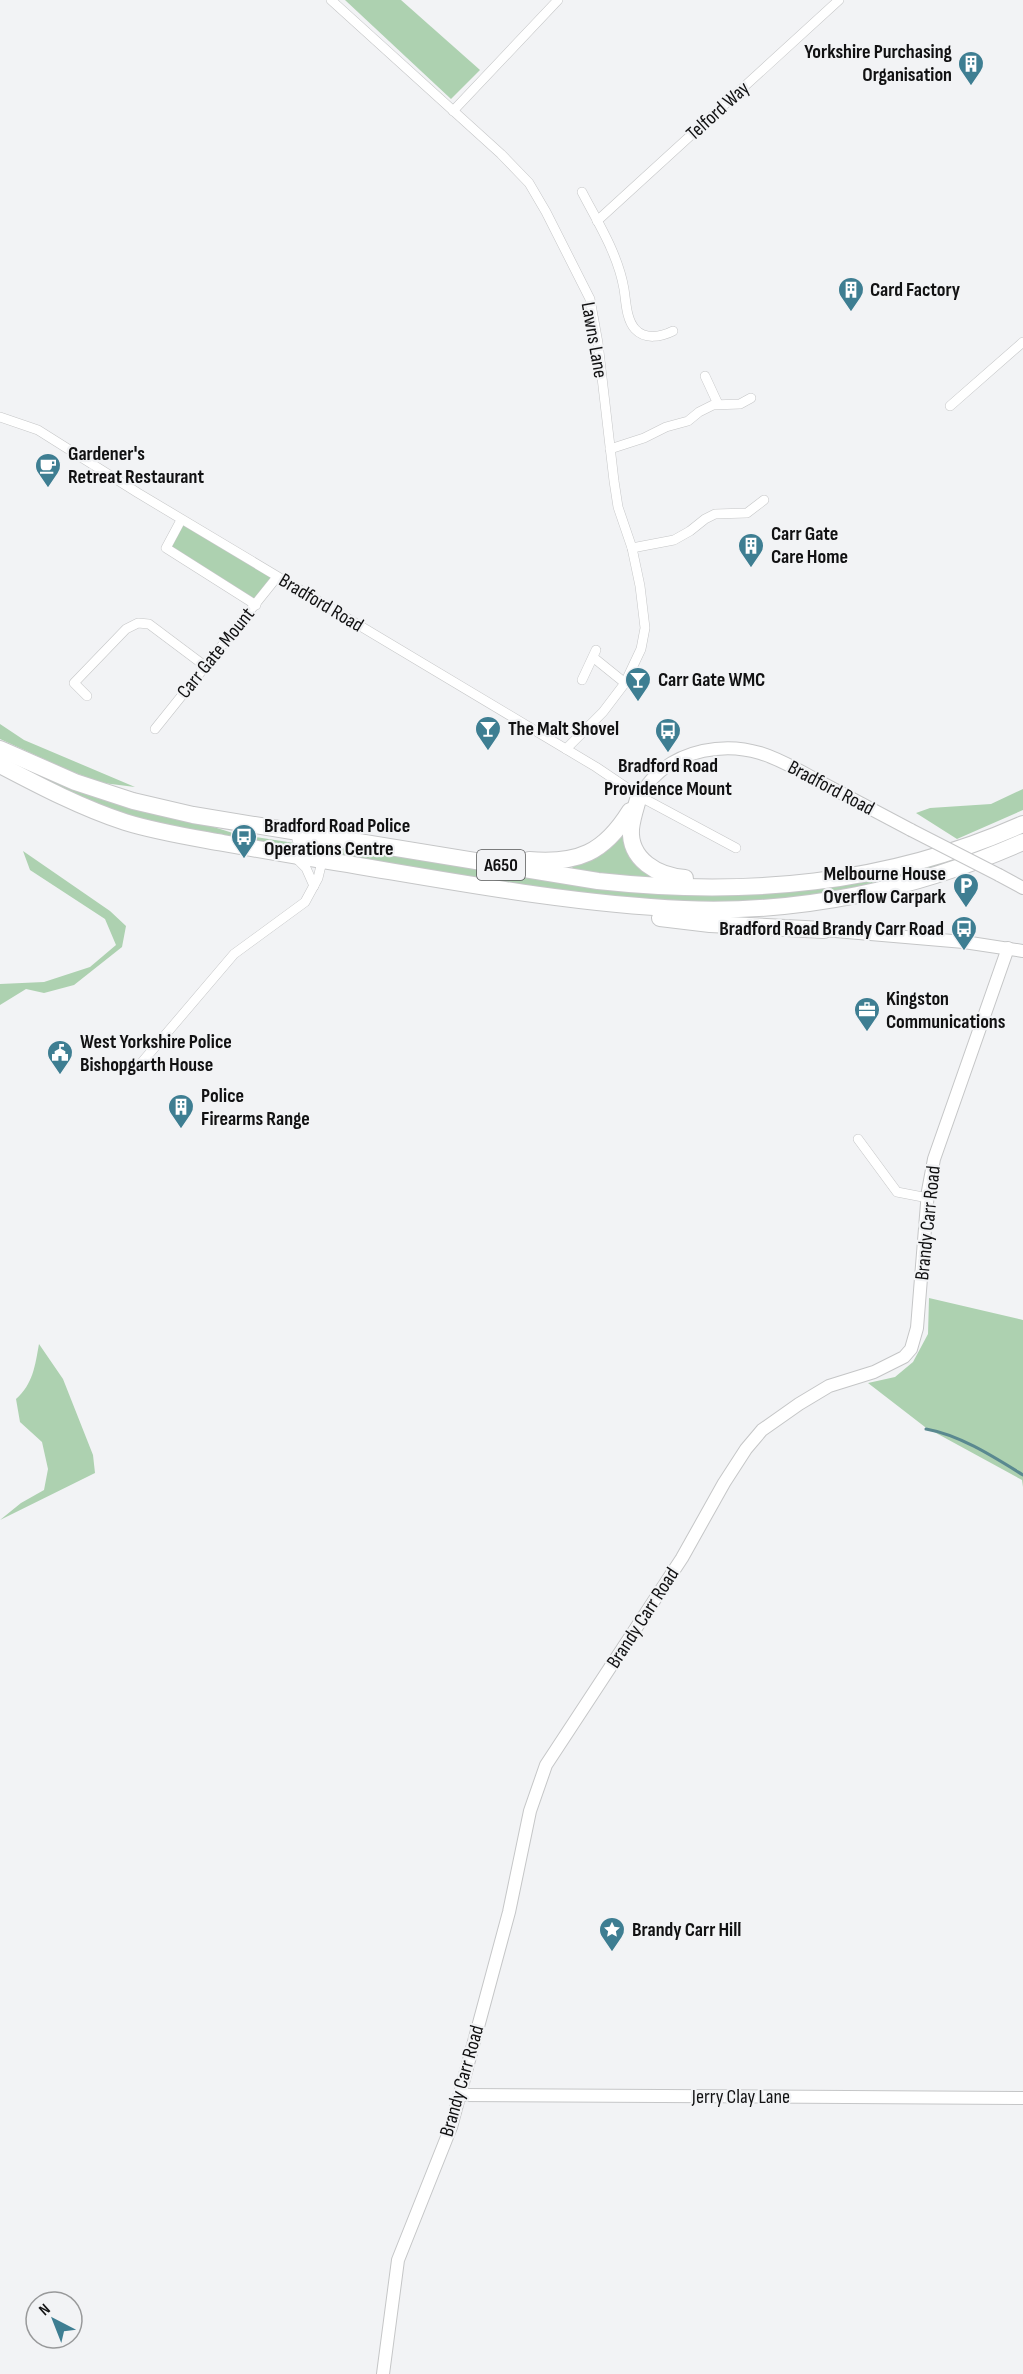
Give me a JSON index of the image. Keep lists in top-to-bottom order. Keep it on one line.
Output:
{"streets":{"highway":["A650"],"street":["Telford Way","Lawns Lane","Bradford Road","Carr Gate Mount","Brandy Carr Road","Jerry Clay Lane"]},"crossings":[["Lawns Lane","Bradford Road"],["Bradford Road","Carr Gate Mount"],["Brandy Carr Road","Jerry Clay Lane"]],"places":{"building":["Yorkshire Purchasing Organisation","Card Factory","Carr Gate Care Home","Police Firearms Range"],"cafe":["Gardener's Retreat Restaurant"],"bar":["Carr Gate WMC","The Malt Shovel"],"bus stop":["Bradford Road Providence Mount","Bradford Road Police Operations Centre","Bradford Road Brandy Carr Road"],"parking":["Melbourne House Overflow Carpark"],"office":["Kingston Communications"],"public building":["West Yorkshire Police Bishopgarth House"],"place":["Brandy Carr Hill"]},"north":"top left"}
